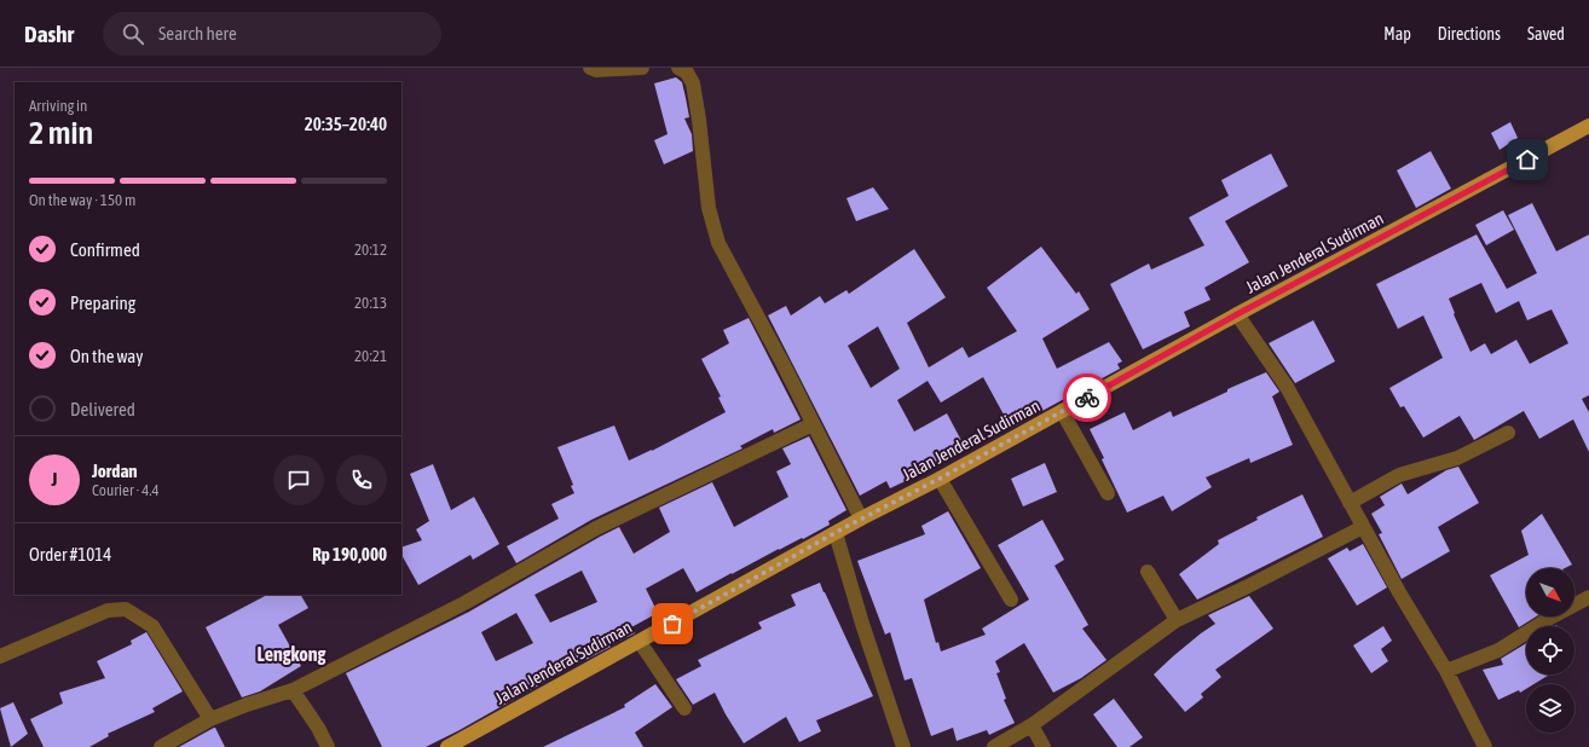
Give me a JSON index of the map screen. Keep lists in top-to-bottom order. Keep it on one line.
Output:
{"streets":{"main road":["Jalan Jenderal Sudirman"]},"districts":["Lengkong"],"north":"bottom right","page":{"header":"Dashr","search":"Search here","nav":["Map","Directions","Saved"],"heading":["2 min","Arriving in","20:35–20:40"],"panel":["Jordan","Courier · 4.4","Order #1014","Rp 190,000"],"bar":"On the way · 150 m","list":[["Confirmed","20:12"],["Preparing","20:13"],["On the way","20:21"],"Delivered"],"round":"J"}}
